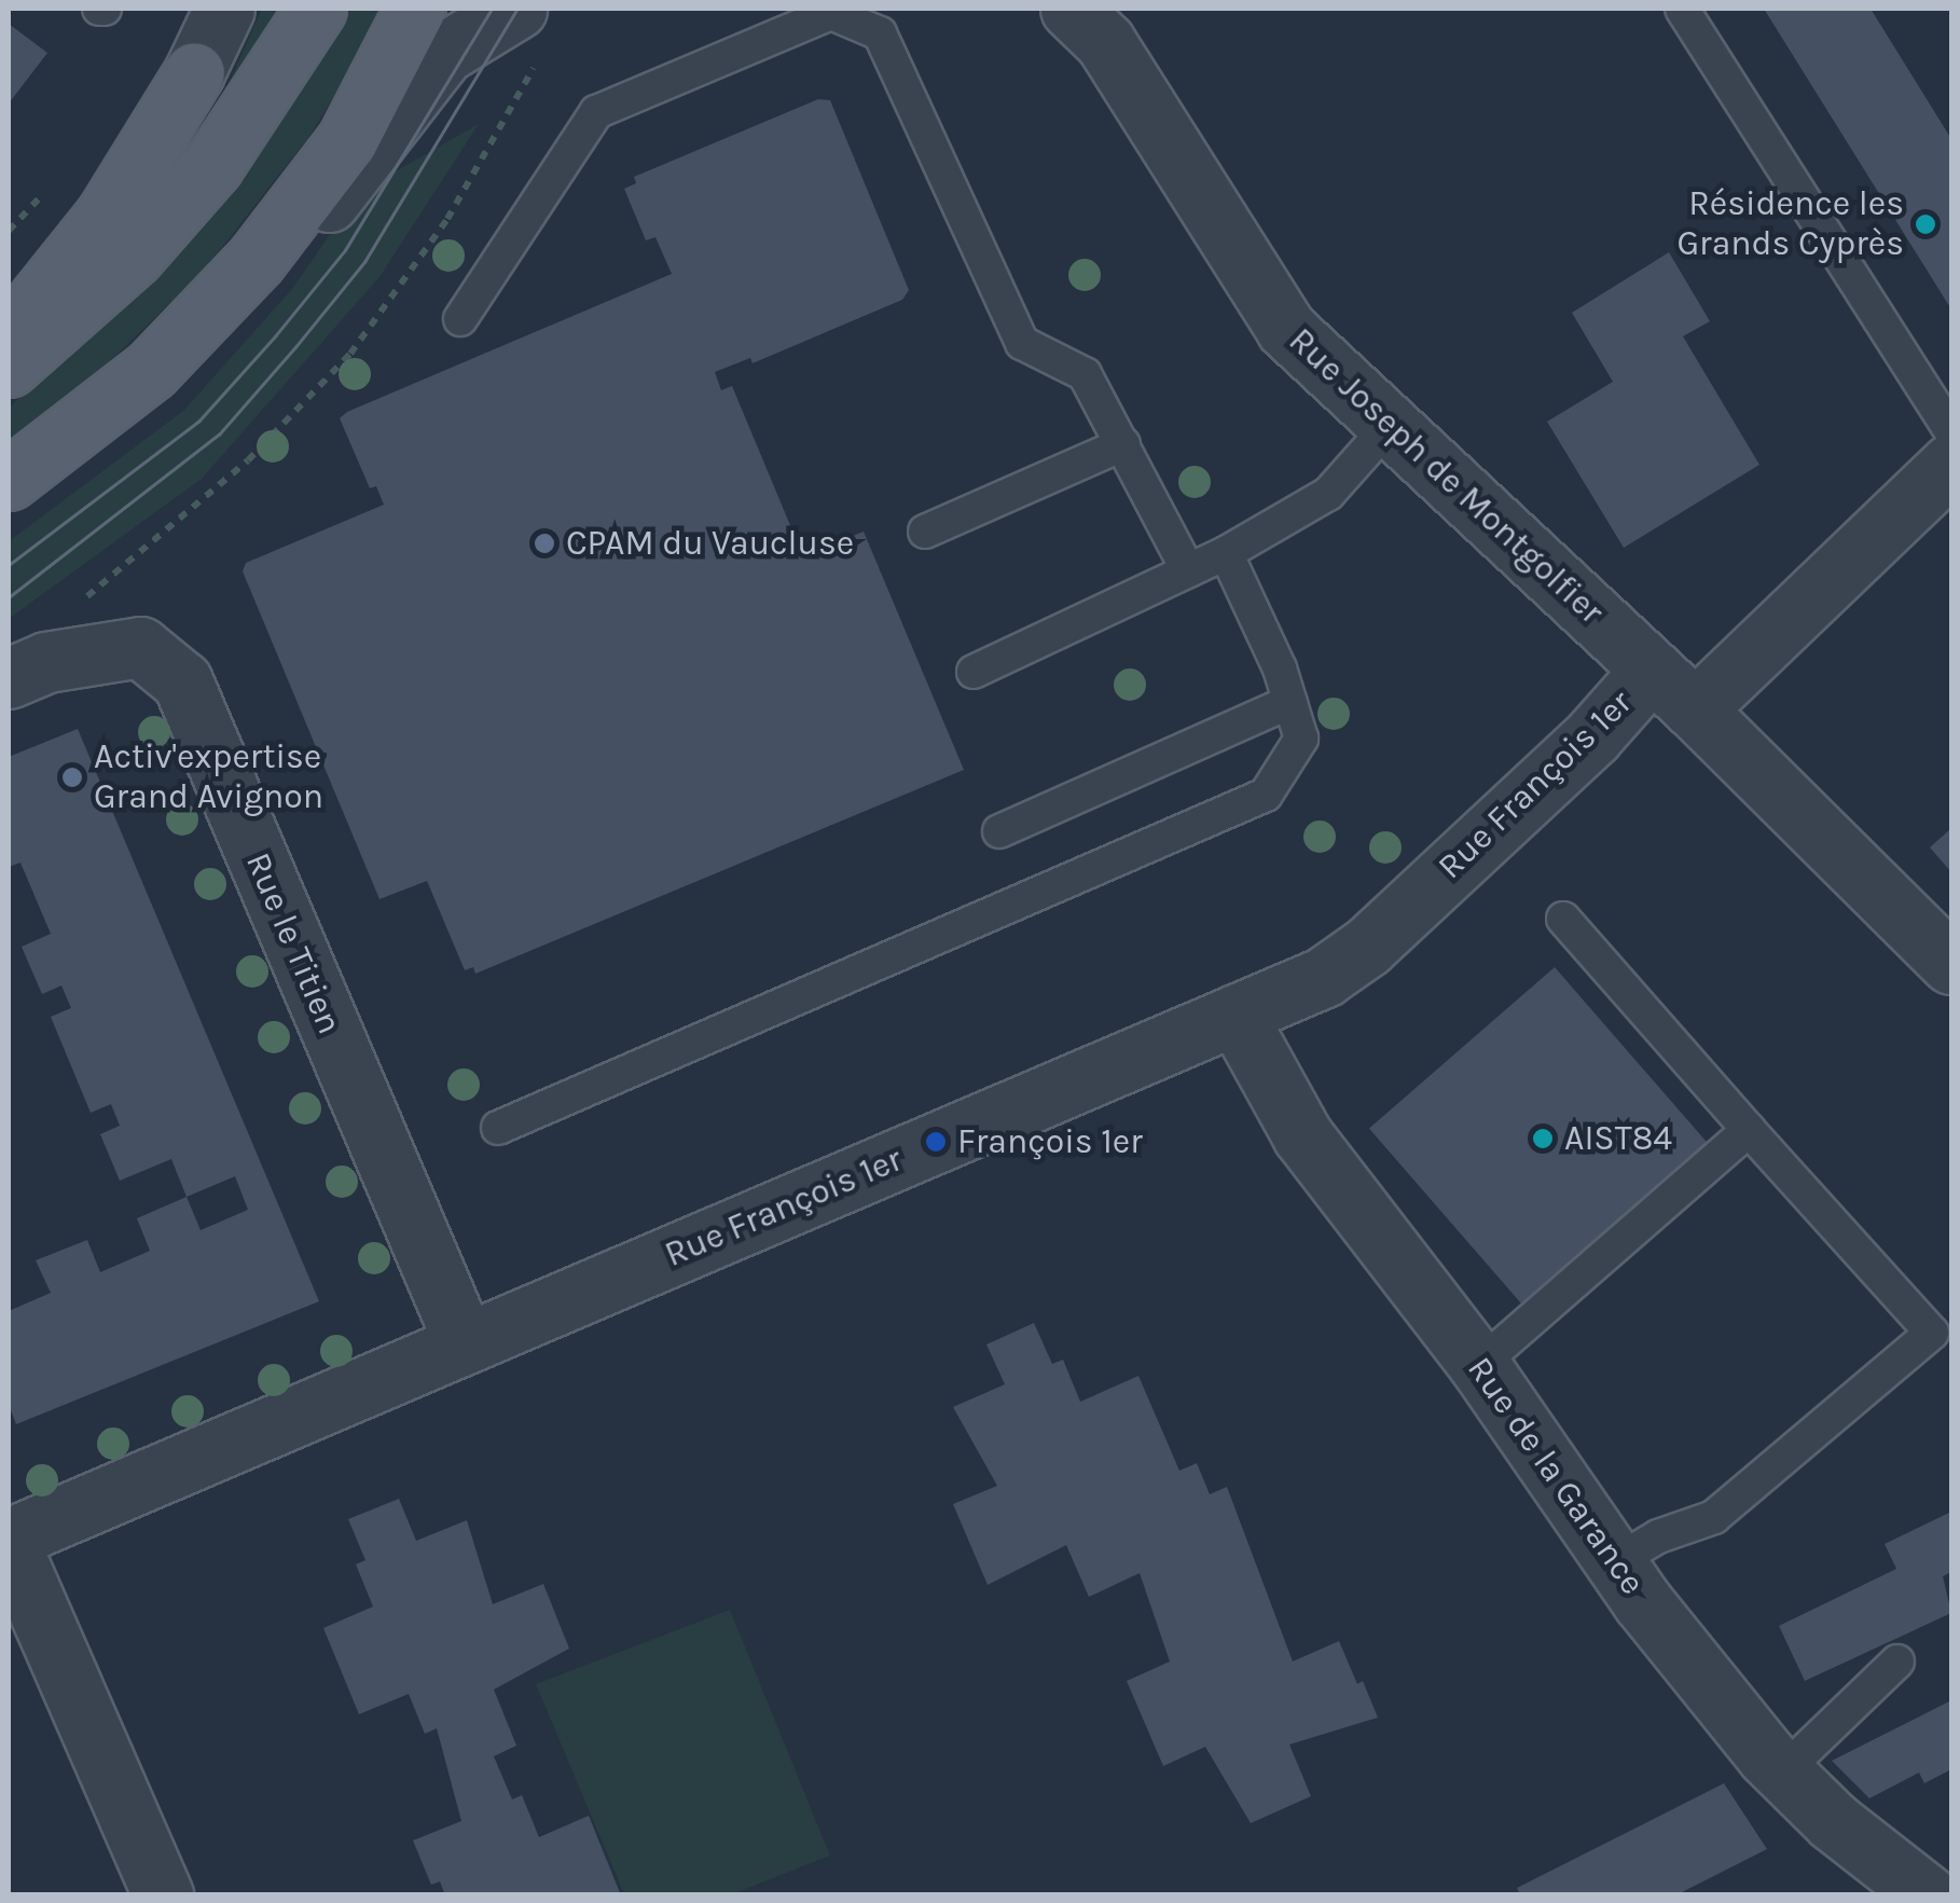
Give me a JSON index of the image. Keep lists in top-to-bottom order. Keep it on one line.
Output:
{"streets":{"street":["Rue Joseph de Montgolfier","Rue François 1er","Rue le Titien","Rue de la Garance"]},"crossings":[["Rue Joseph de Montgolfier","Rue François 1er"],["Rue François 1er","Rue le Titien"],["Rue François 1er","Rue de la Garance"]],"places":["Résidence les Grands Cyprès","CPAM du Vaucluse","Activ'expertise Grand Avignon","AIST84","François 1er"]}
